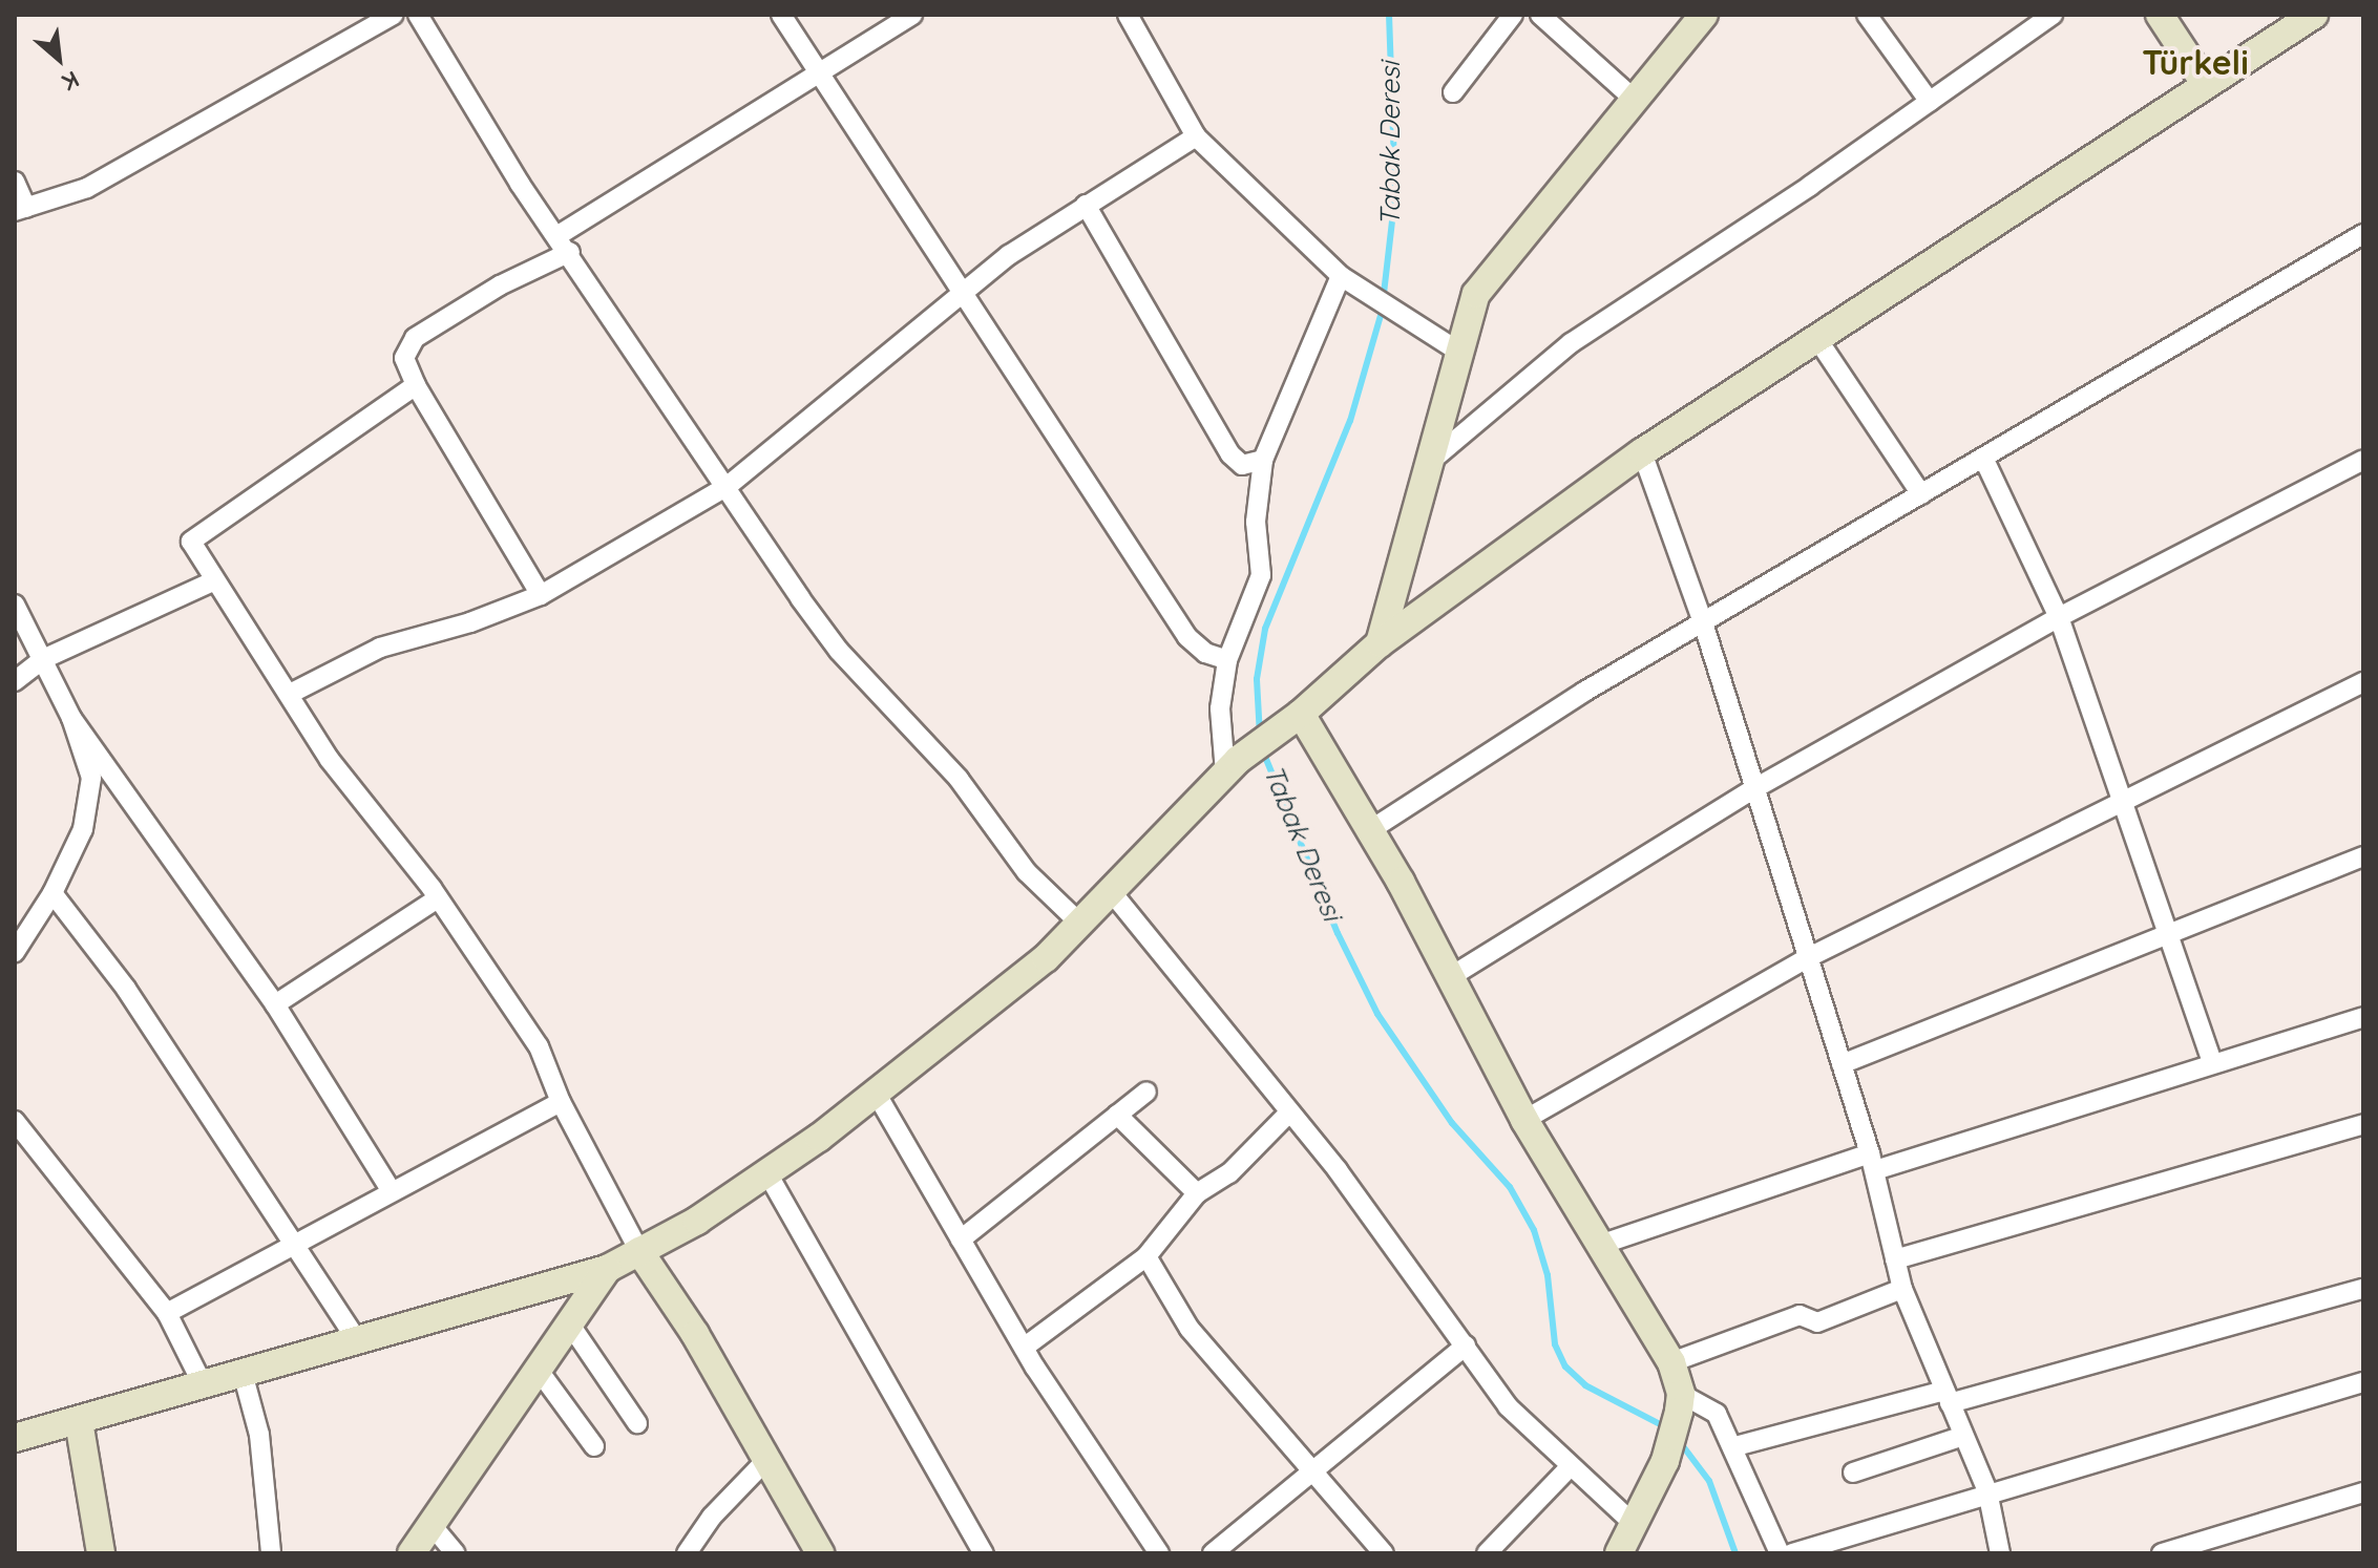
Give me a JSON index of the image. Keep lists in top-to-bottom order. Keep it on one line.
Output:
{"districts":["Türkeli"],"water":["Tabak Deresi"],"north":"bottom right"}
